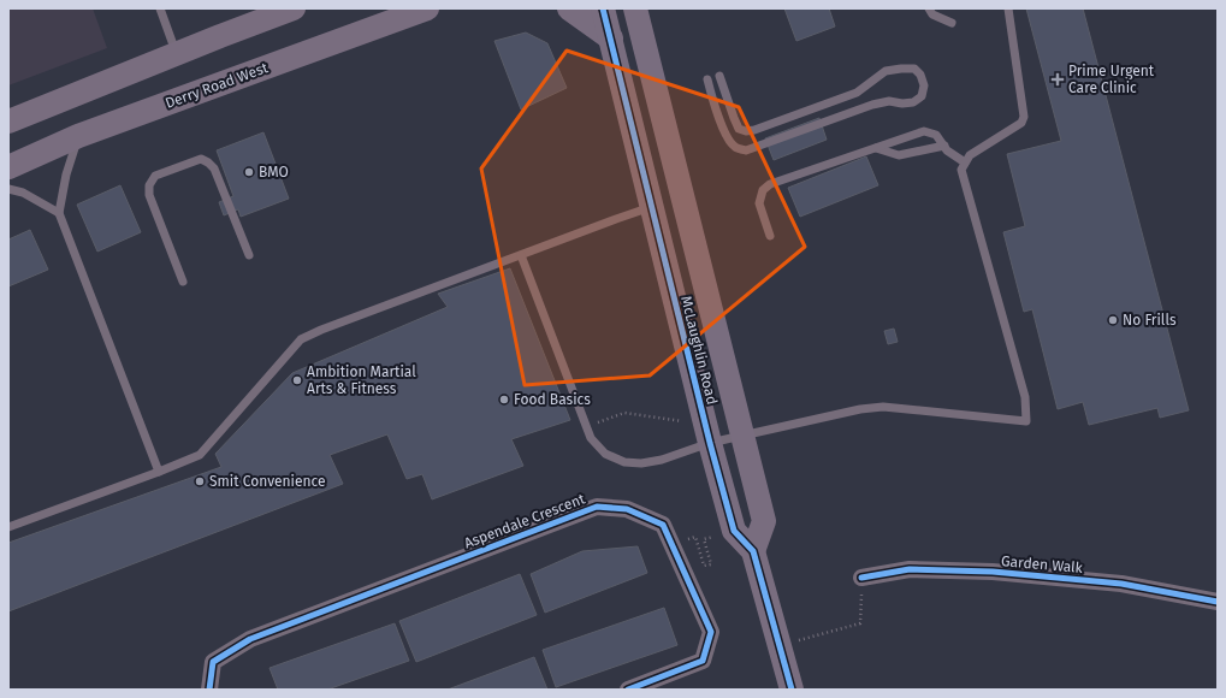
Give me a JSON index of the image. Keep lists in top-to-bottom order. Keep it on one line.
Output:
{"streets":{"street":["Derry Road West","McLaughlin Road","Aspendale Crescent","Garden Walk"]},"places":{"health":["Prime Urgent Care Clinic"],"other":["BMO","No Frills","Ambition Martial Arts & Fitness","Food Basics","Smit Convenience"]}}
